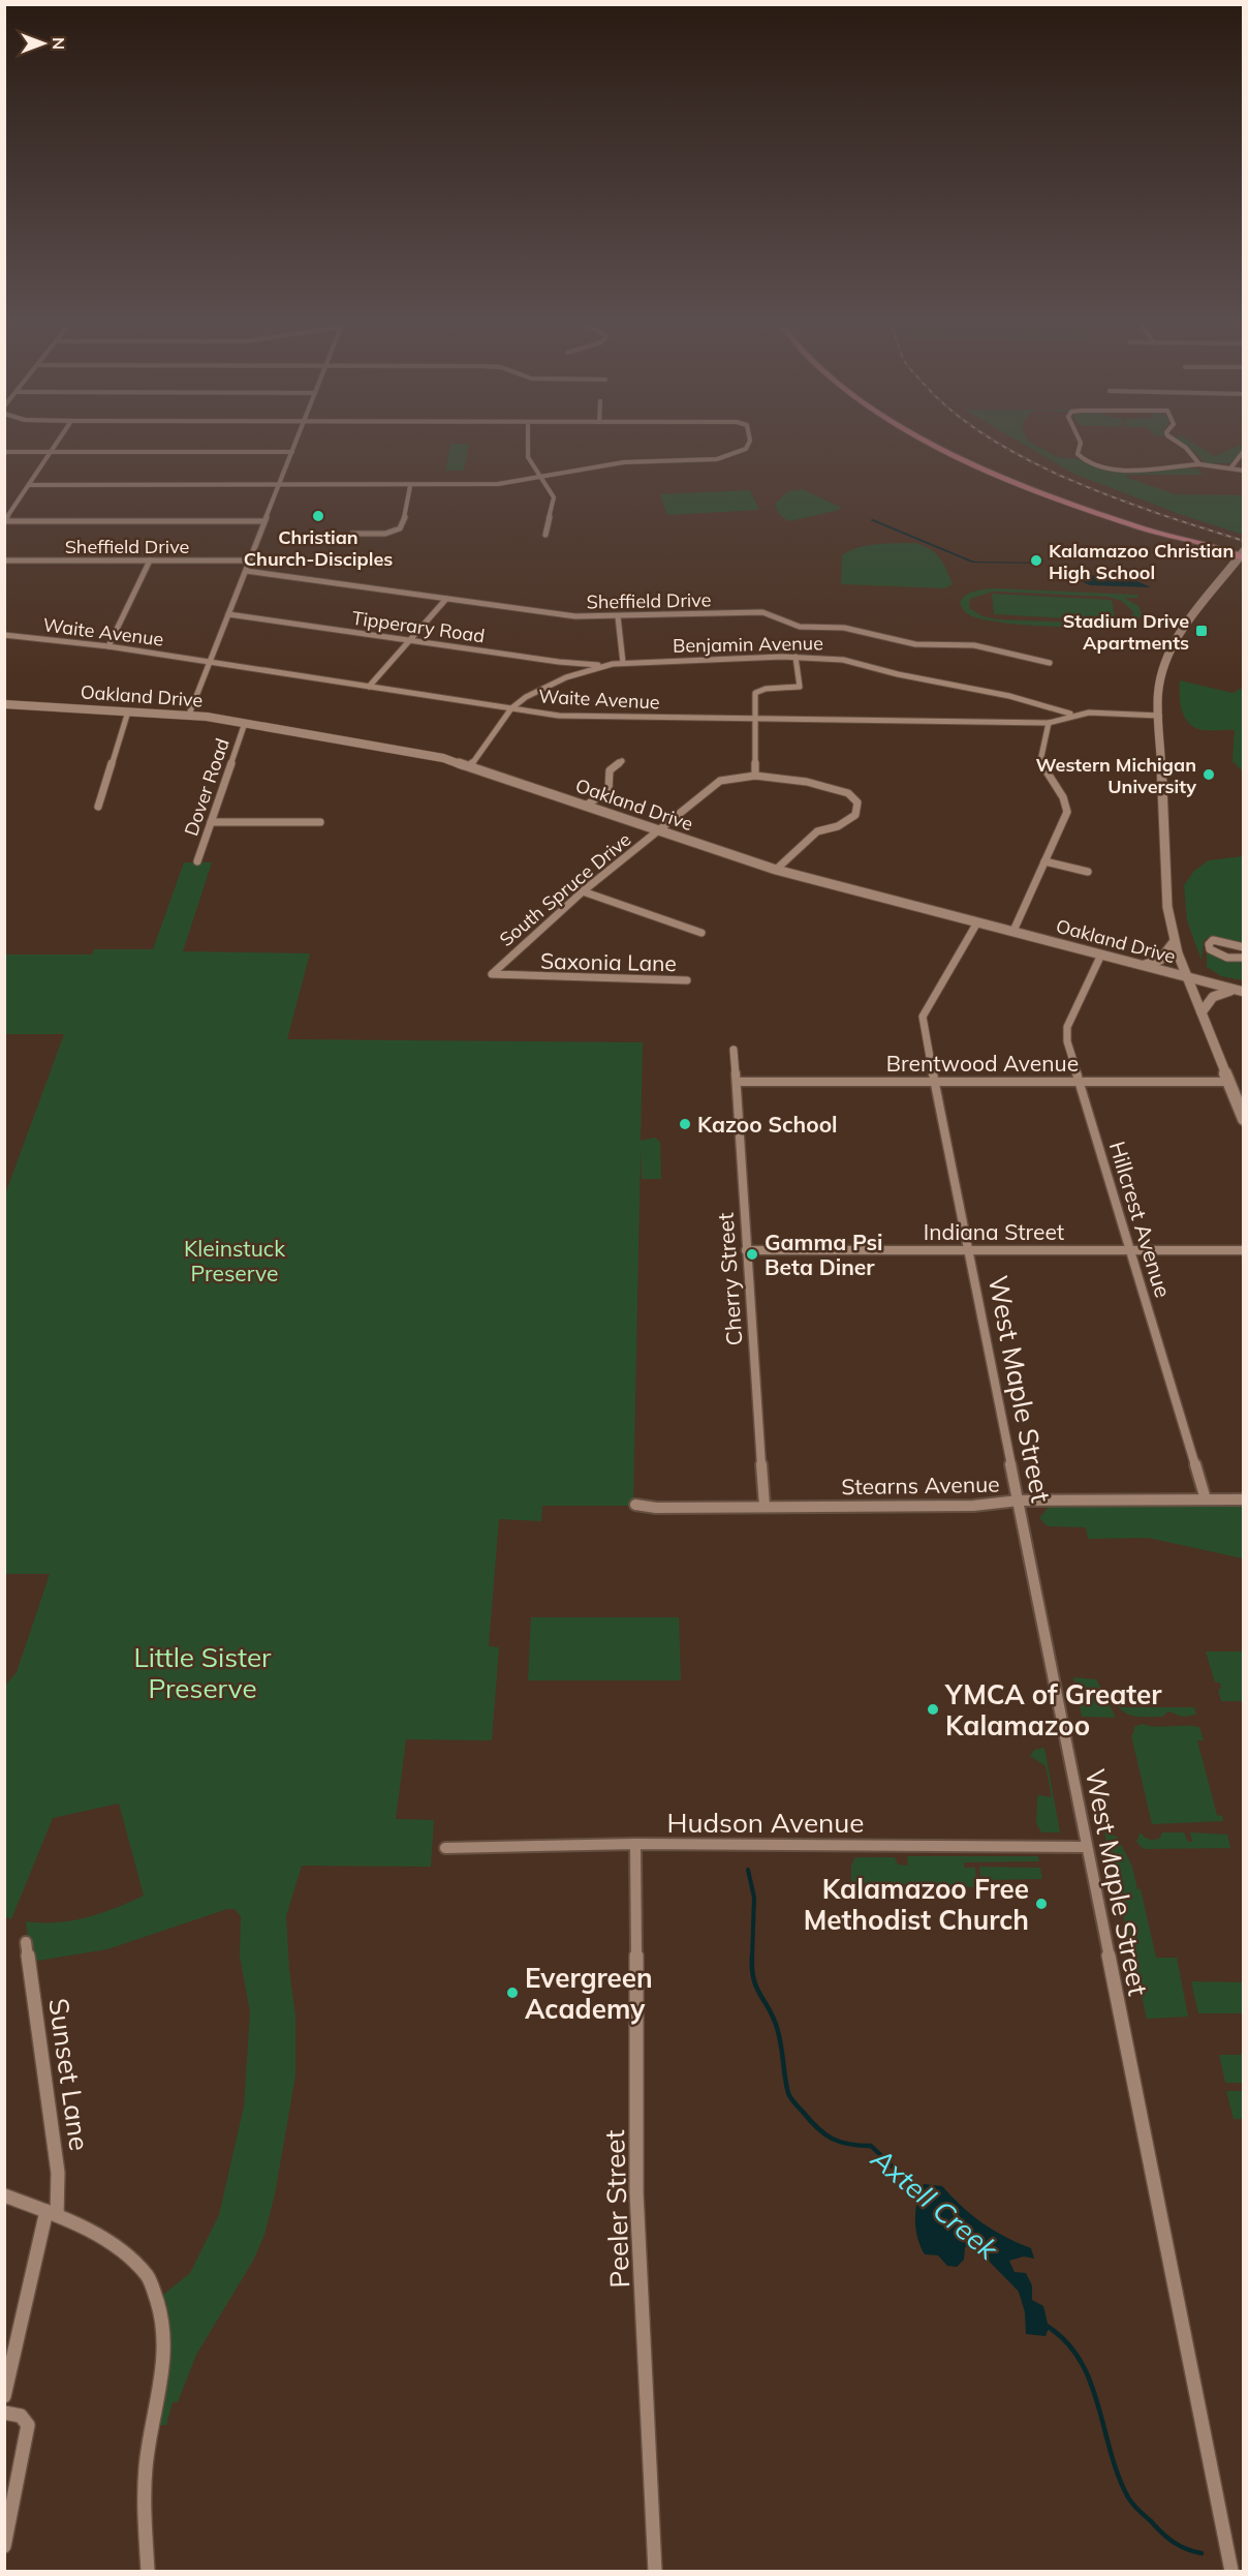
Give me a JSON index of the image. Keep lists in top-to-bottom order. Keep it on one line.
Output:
{"streets":{"main road":["Oakland Drive"],"street":["Sheffield Drive","Tipperary Road","Waite Avenue","Benjamin Avenue","Dover Road","South Spruce Drive","Saxonia Lane","Brentwood Avenue","Hillcrest Avenue","Indiana Street","Cherry Street","West Maple Street","Stearns Avenue","Hudson Avenue","Sunset Lane","Peeler Street"]},"crossings":[["Tipperary Road","Benjamin Avenue"],["Waite Avenue","Benjamin Avenue"],["Benjamin Avenue","Oakland Drive"],["Oakland Drive","Dover Road"],["Oakland Drive","South Spruce Drive"],["Oakland Drive","Hillcrest Avenue"],["Oakland Drive","West Maple Street"],["South Spruce Drive","Saxonia Lane"],["Brentwood Avenue","Hillcrest Avenue"],["Brentwood Avenue","Cherry Street"],["Brentwood Avenue","West Maple Street"],["Hillcrest Avenue","Indiana Street"],["Hillcrest Avenue","Stearns Avenue"],["Indiana Street","Cherry Street"],["Indiana Street","West Maple Street"],["Cherry Street","Stearns Avenue"],["West Maple Street","Stearns Avenue"],["West Maple Street","Hudson Avenue"],["Hudson Avenue","Peeler Street"]],"water":["Axtell Creek"],"parks":["Kleinstuck Preserve","Little Sister Preserve"],"places":{"other":["Christian Church-Disciples","Kalamazoo Christian High School","Western Michigan University","Kazoo School","Gamma Psi Beta Diner","YMCA of Greater Kalamazoo","Kalamazoo Free Methodist Church","Evergreen Academy"],"transit":["Stadium Drive Apartments"]},"north":"right"}
